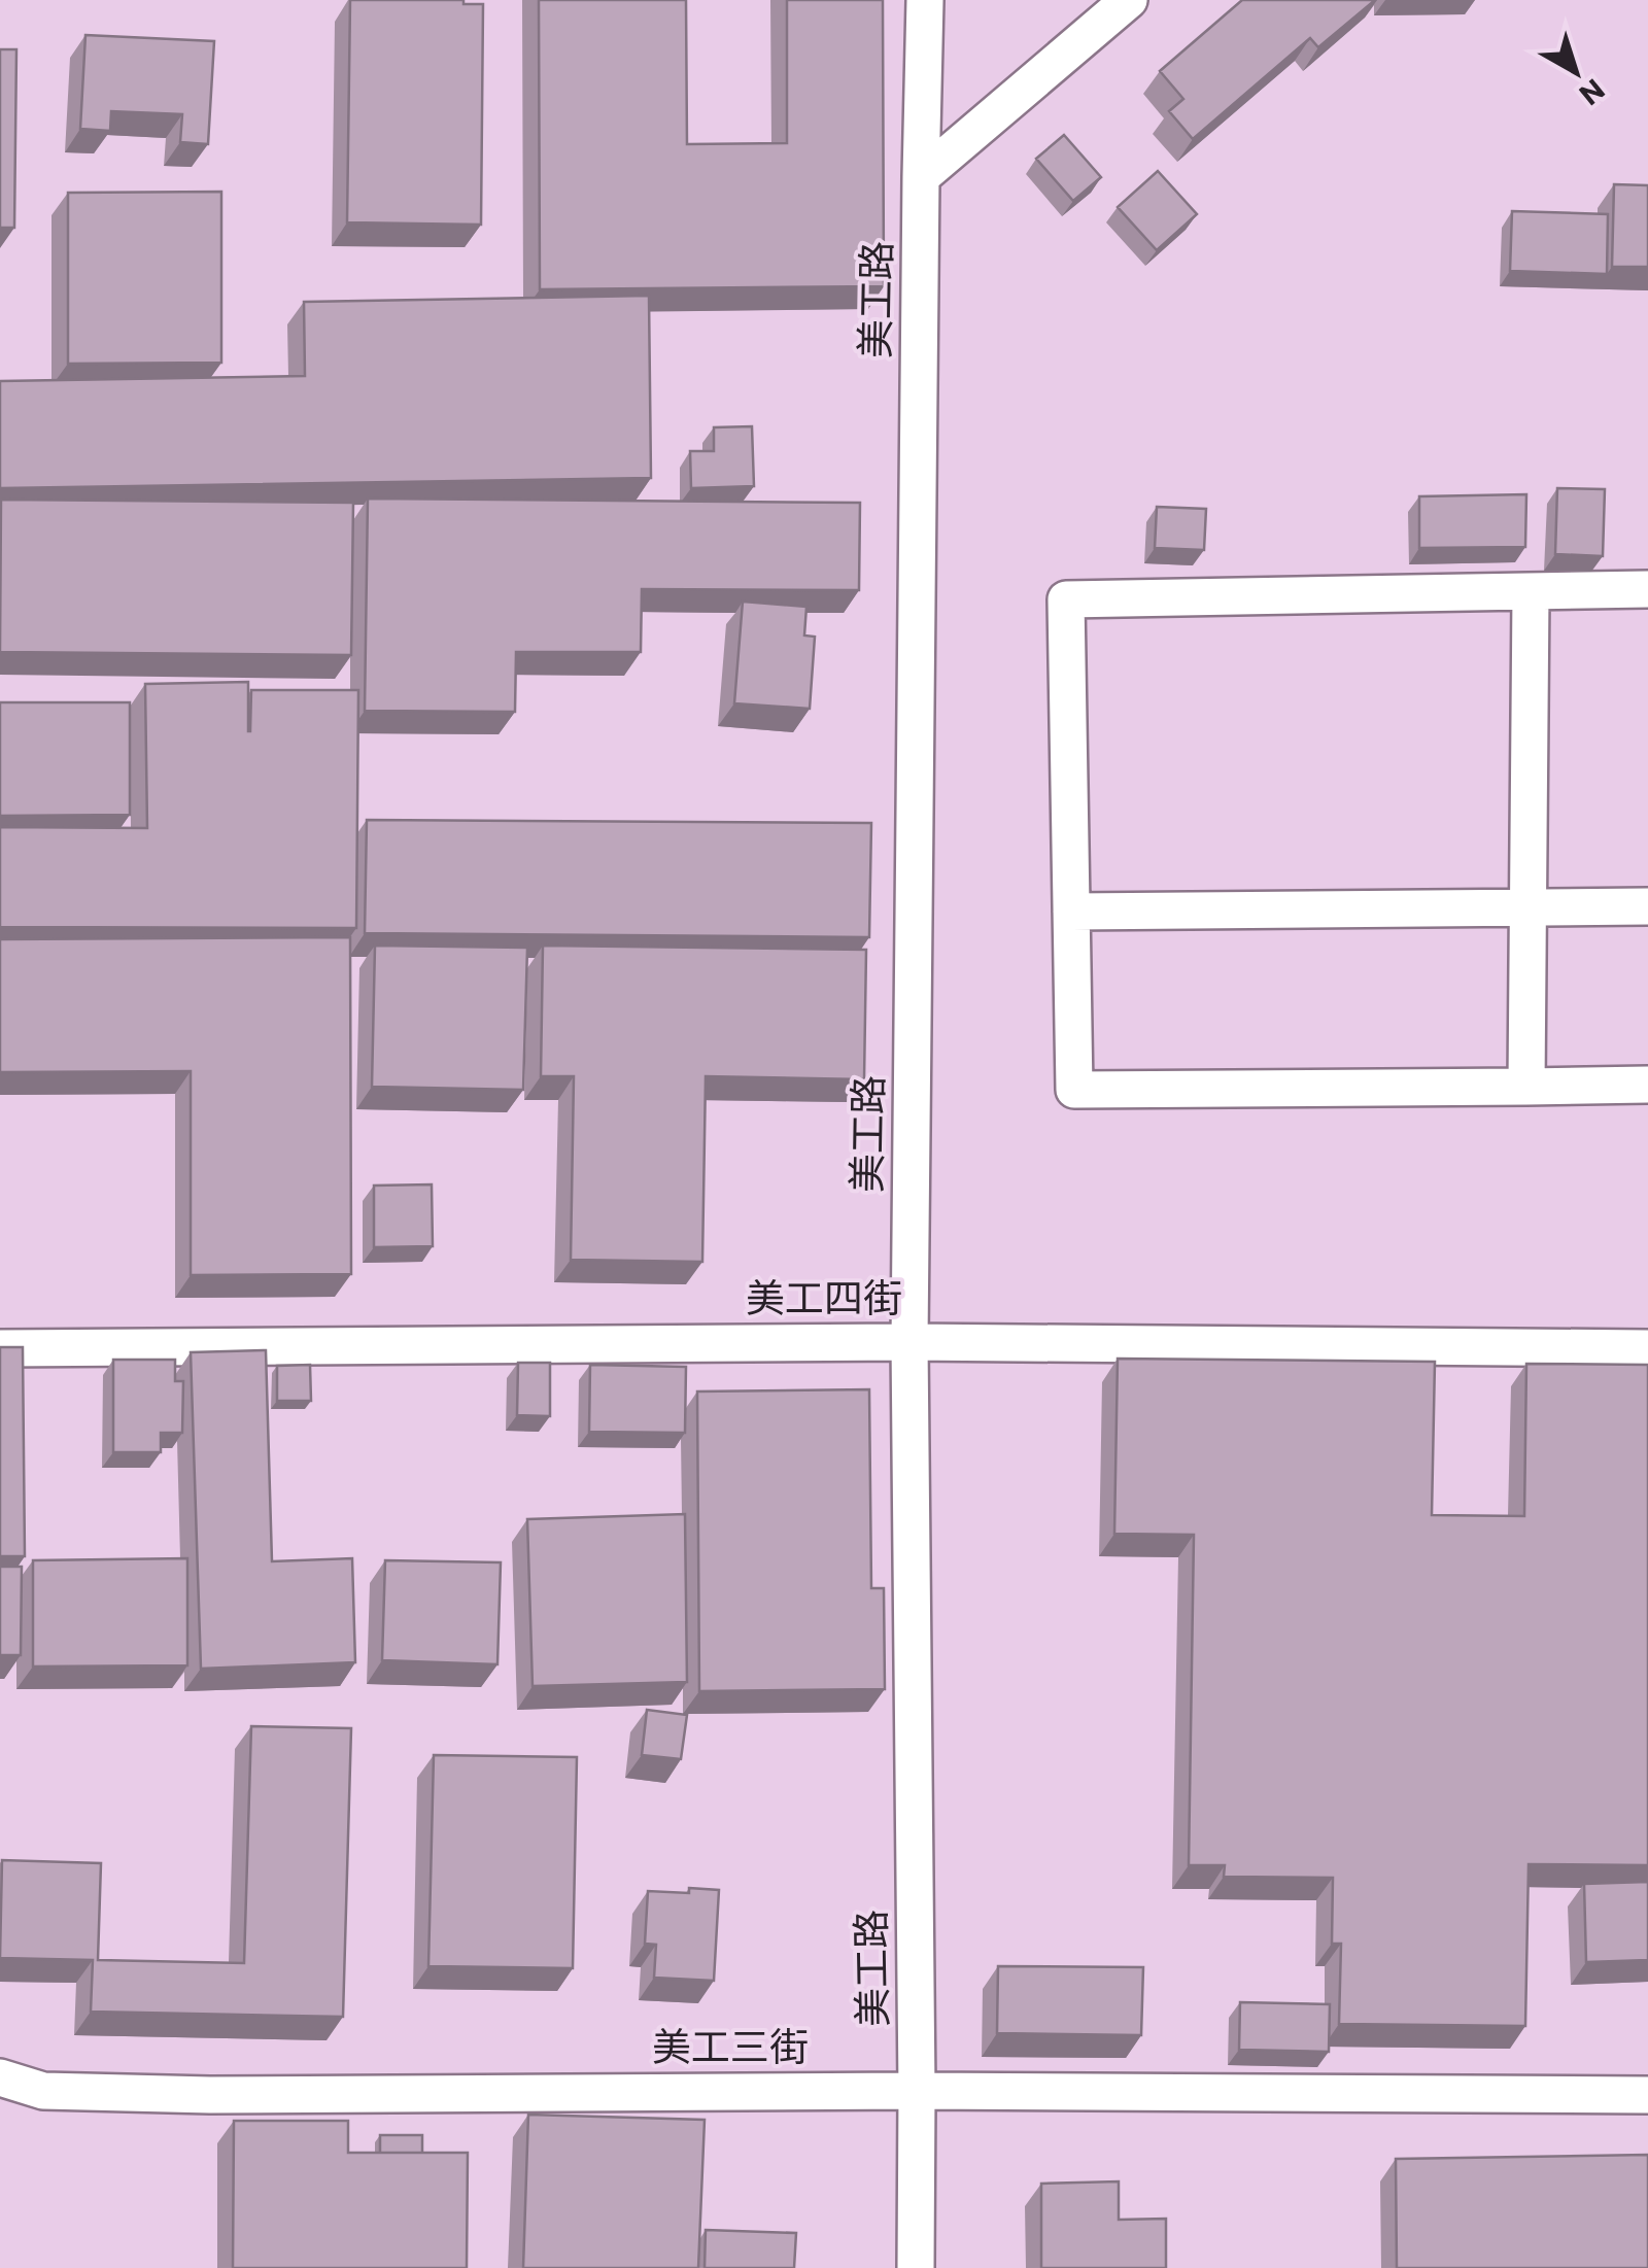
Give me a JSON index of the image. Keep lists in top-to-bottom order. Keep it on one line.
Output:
{"streets":{"street":["美工路","美工四街","美工三街"]},"crossings":[["美工路","美工四街"],["美工路","美工三街"]],"north":"bottom right"}
